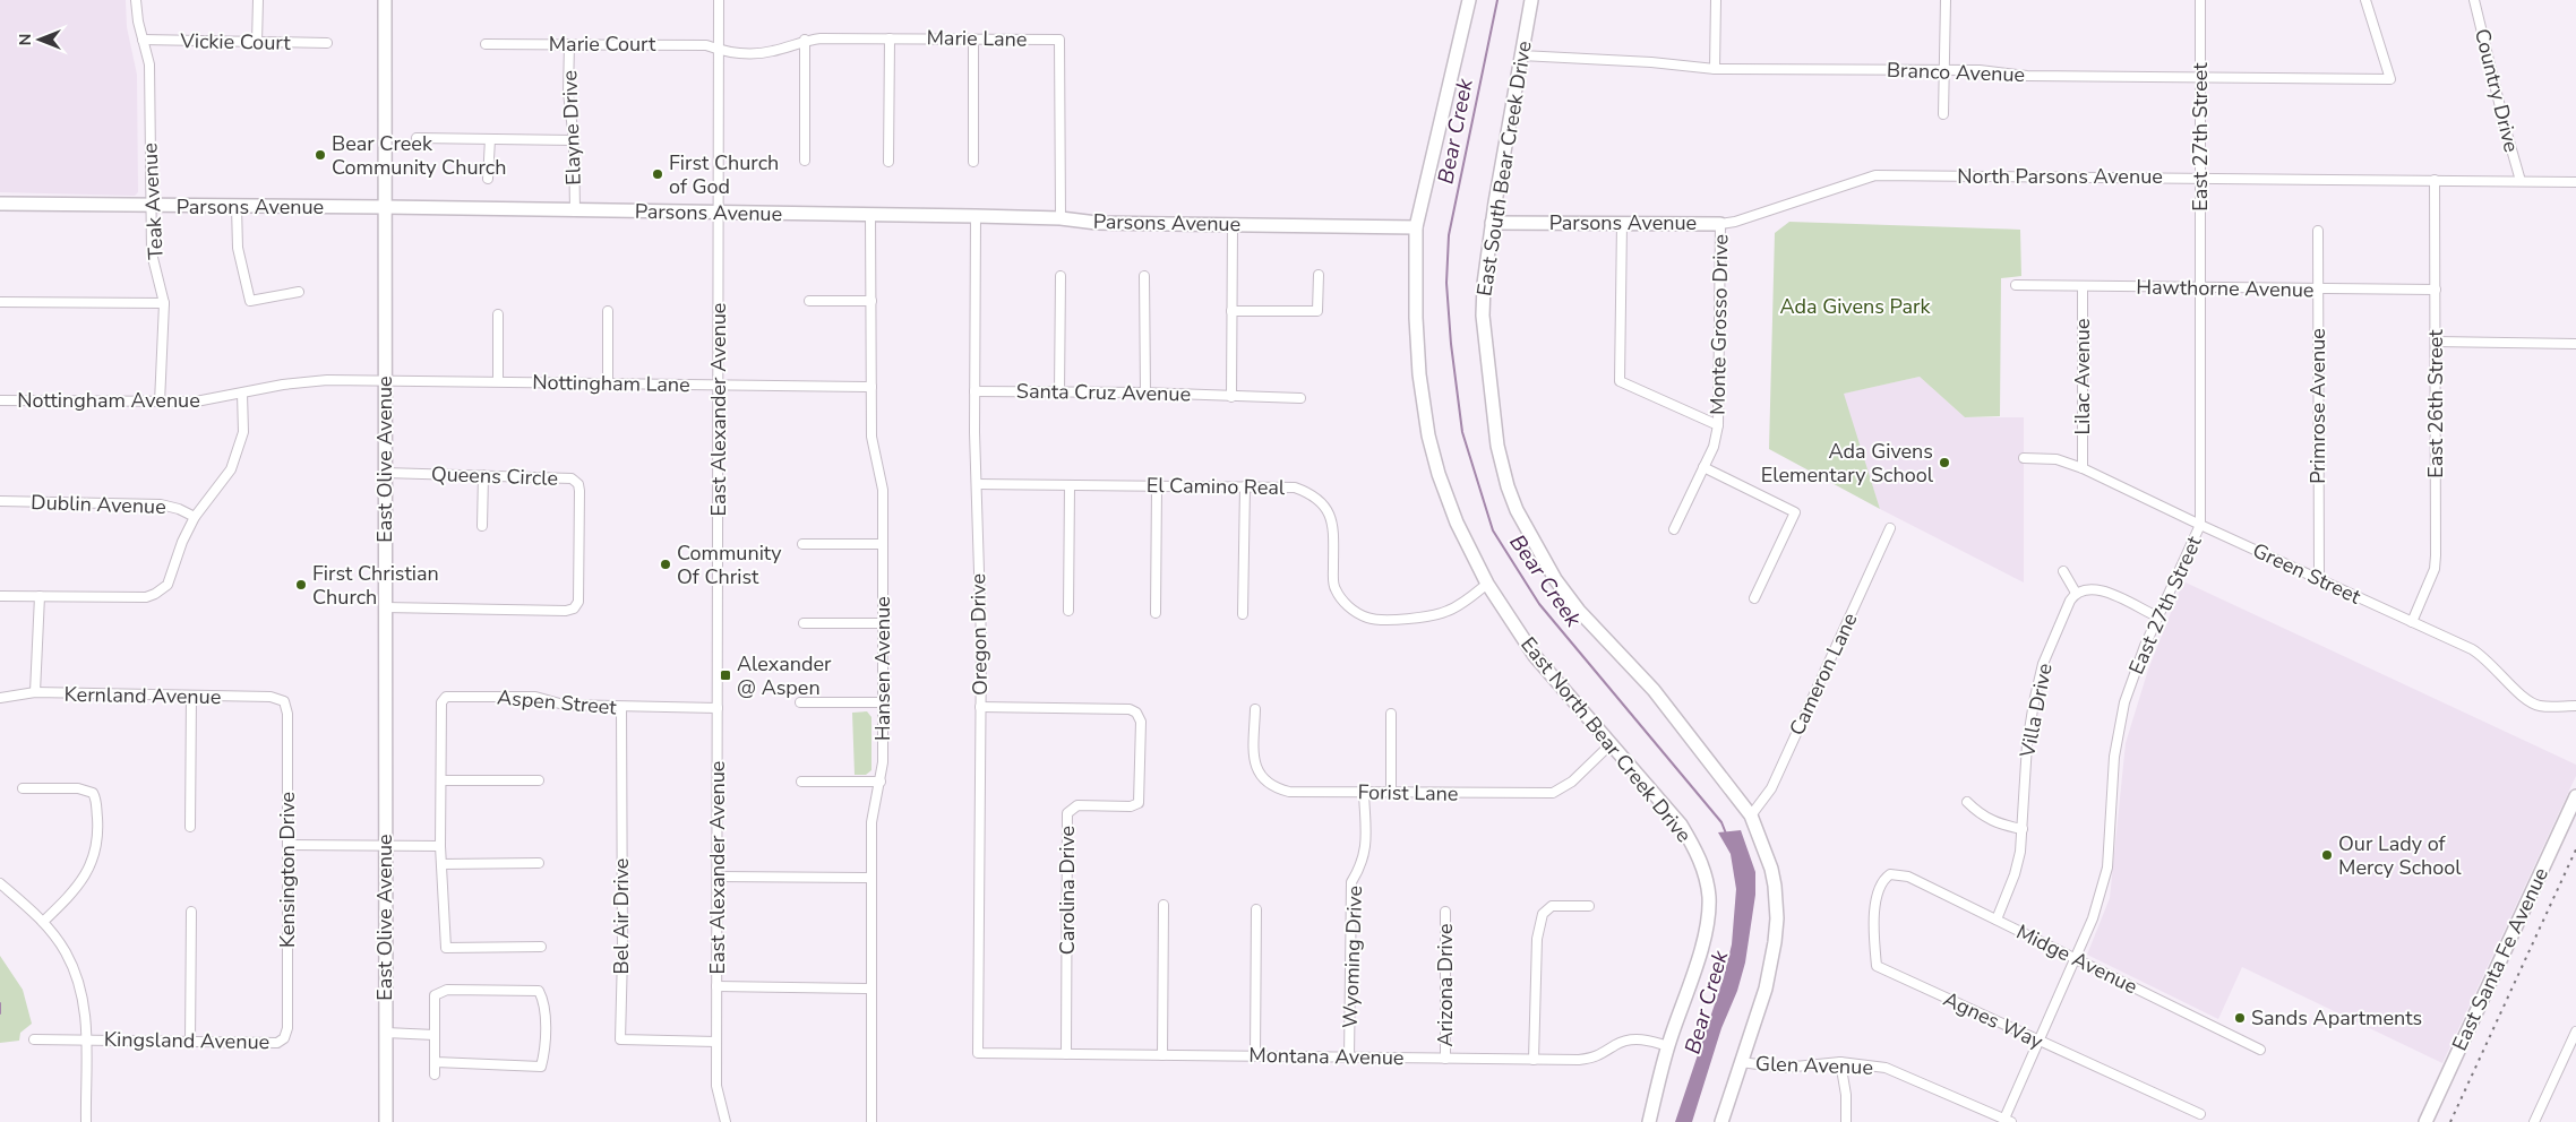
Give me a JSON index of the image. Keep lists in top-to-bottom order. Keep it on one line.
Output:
{"streets":{"street":["Marie Lane","Vickie Court","Marie Court","Branco Avenue","Country Drive","Elayne Drive","East 27th Street","East South Bear Creek Drive","North Parsons Avenue","Teak Avenue","Parsons Avenue","Hawthorne Avenue","Monte Grosso Drive","Lilac Avenue","Nottingham Lane","Santa Cruz Avenue","Nottingham Avenue","East 26th Street","Primrose Avenue","East Alexander Avenue","East Olive Avenue","Queens Circle","El Camino Real","Dublin Avenue","Green Street","Oregon Drive","Hansen Avenue","Cameron Lane","Kernland Avenue","Aspen Street","Villa Drive","East North Bear Creek Drive","Forist Lane","Kensington Drive","Carolina Drive","Bel Air Drive","Wyoming Drive","Midge Avenue","East Santa Fe Avenue","Arizona Drive","Agnes Way","Kingsland Avenue","Montana Avenue","Glen Avenue"]},"crossings":[["Marie Lane","Marie Court"],["Marie Lane","Parsons Avenue"],["Marie Lane","East Alexander Avenue"],["Vickie Court","Teak Avenue"],["Marie Court","Elayne Drive"],["Marie Court","East Alexander Avenue"],["Branco Avenue","East 27th Street"],["Branco Avenue","East South Bear Creek Drive"],["Country Drive","North Parsons Avenue"],["Elayne Drive","Parsons Avenue"],["East 27th Street","North Parsons Avenue"],["East 27th Street","Hawthorne Avenue"],["East 27th Street","Green Street"],["East 27th Street","Midge Avenue"],["East 27th Street","Agnes Way"],["East 27th Street","Glen Avenue"],["East South Bear Creek Drive","Parsons Avenue"],["East South Bear Creek Drive","Cameron Lane"],["East South Bear Creek Drive","Glen Avenue"],["North Parsons Avenue","Parsons Avenue"],["North Parsons Avenue","Monte Grosso Drive"],["North Parsons Avenue","East 26th Street"],["Teak Avenue","Parsons Avenue"],["Teak Avenue","Nottingham Avenue"],["Parsons Avenue","Monte Grosso Drive"],["Parsons Avenue","East Alexander Avenue"],["Parsons Avenue","East Olive Avenue"],["Parsons Avenue","Oregon Drive"],["Parsons Avenue","Hansen Avenue"],["Parsons Avenue","East North Bear Creek Drive"],["Hawthorne Avenue","Lilac Avenue"],["Hawthorne Avenue","East 26th Street"],["Hawthorne Avenue","Primrose Avenue"],["Lilac Avenue","Green Street"],["Nottingham Lane","Nottingham Avenue"],["Nottingham Lane","East Alexander Avenue"],["Nottingham Lane","East Olive Avenue"],["Nottingham Lane","Hansen Avenue"],["Santa Cruz Avenue","Oregon Drive"],["Nottingham Avenue","East Olive Avenue"],["East 26th Street","Green Street"],["Primrose Avenue","Green Street"],["East Alexander Avenue","Aspen Street"],["East Alexander Avenue","Bel Air Drive"],["East Olive Avenue","Queens Circle"],["El Camino Real","Oregon Drive"],["El Camino Real","East North Bear Creek Drive"],["Oregon Drive","Carolina Drive"],["Oregon Drive","Montana Avenue"],["Kernland Avenue","Kensington Drive"],["Aspen Street","Bel Air Drive"],["Villa Drive","Midge Avenue"],["East North Bear Creek Drive","Forist Lane"],["East North Bear Creek Drive","Montana Avenue"],["Forist Lane","Wyoming Drive"],["Kensington Drive","Kingsland Avenue"],["Carolina Drive","Montana Avenue"],["Wyoming Drive","Montana Avenue"],["Midge Avenue","Agnes Way"],["Arizona Drive","Montana Avenue"]],"water":["Bear Creek"],"parks":["Ada Givens Park"],"places":{"other":["Bear Creek Community Church","First Church of God","Ada Givens Elementary School","Community Of Christ","First Christian Church","Our Lady of Mercy School","Sands Apartments"],"transit":["Alexander @ Aspen"]},"north":"left"}
